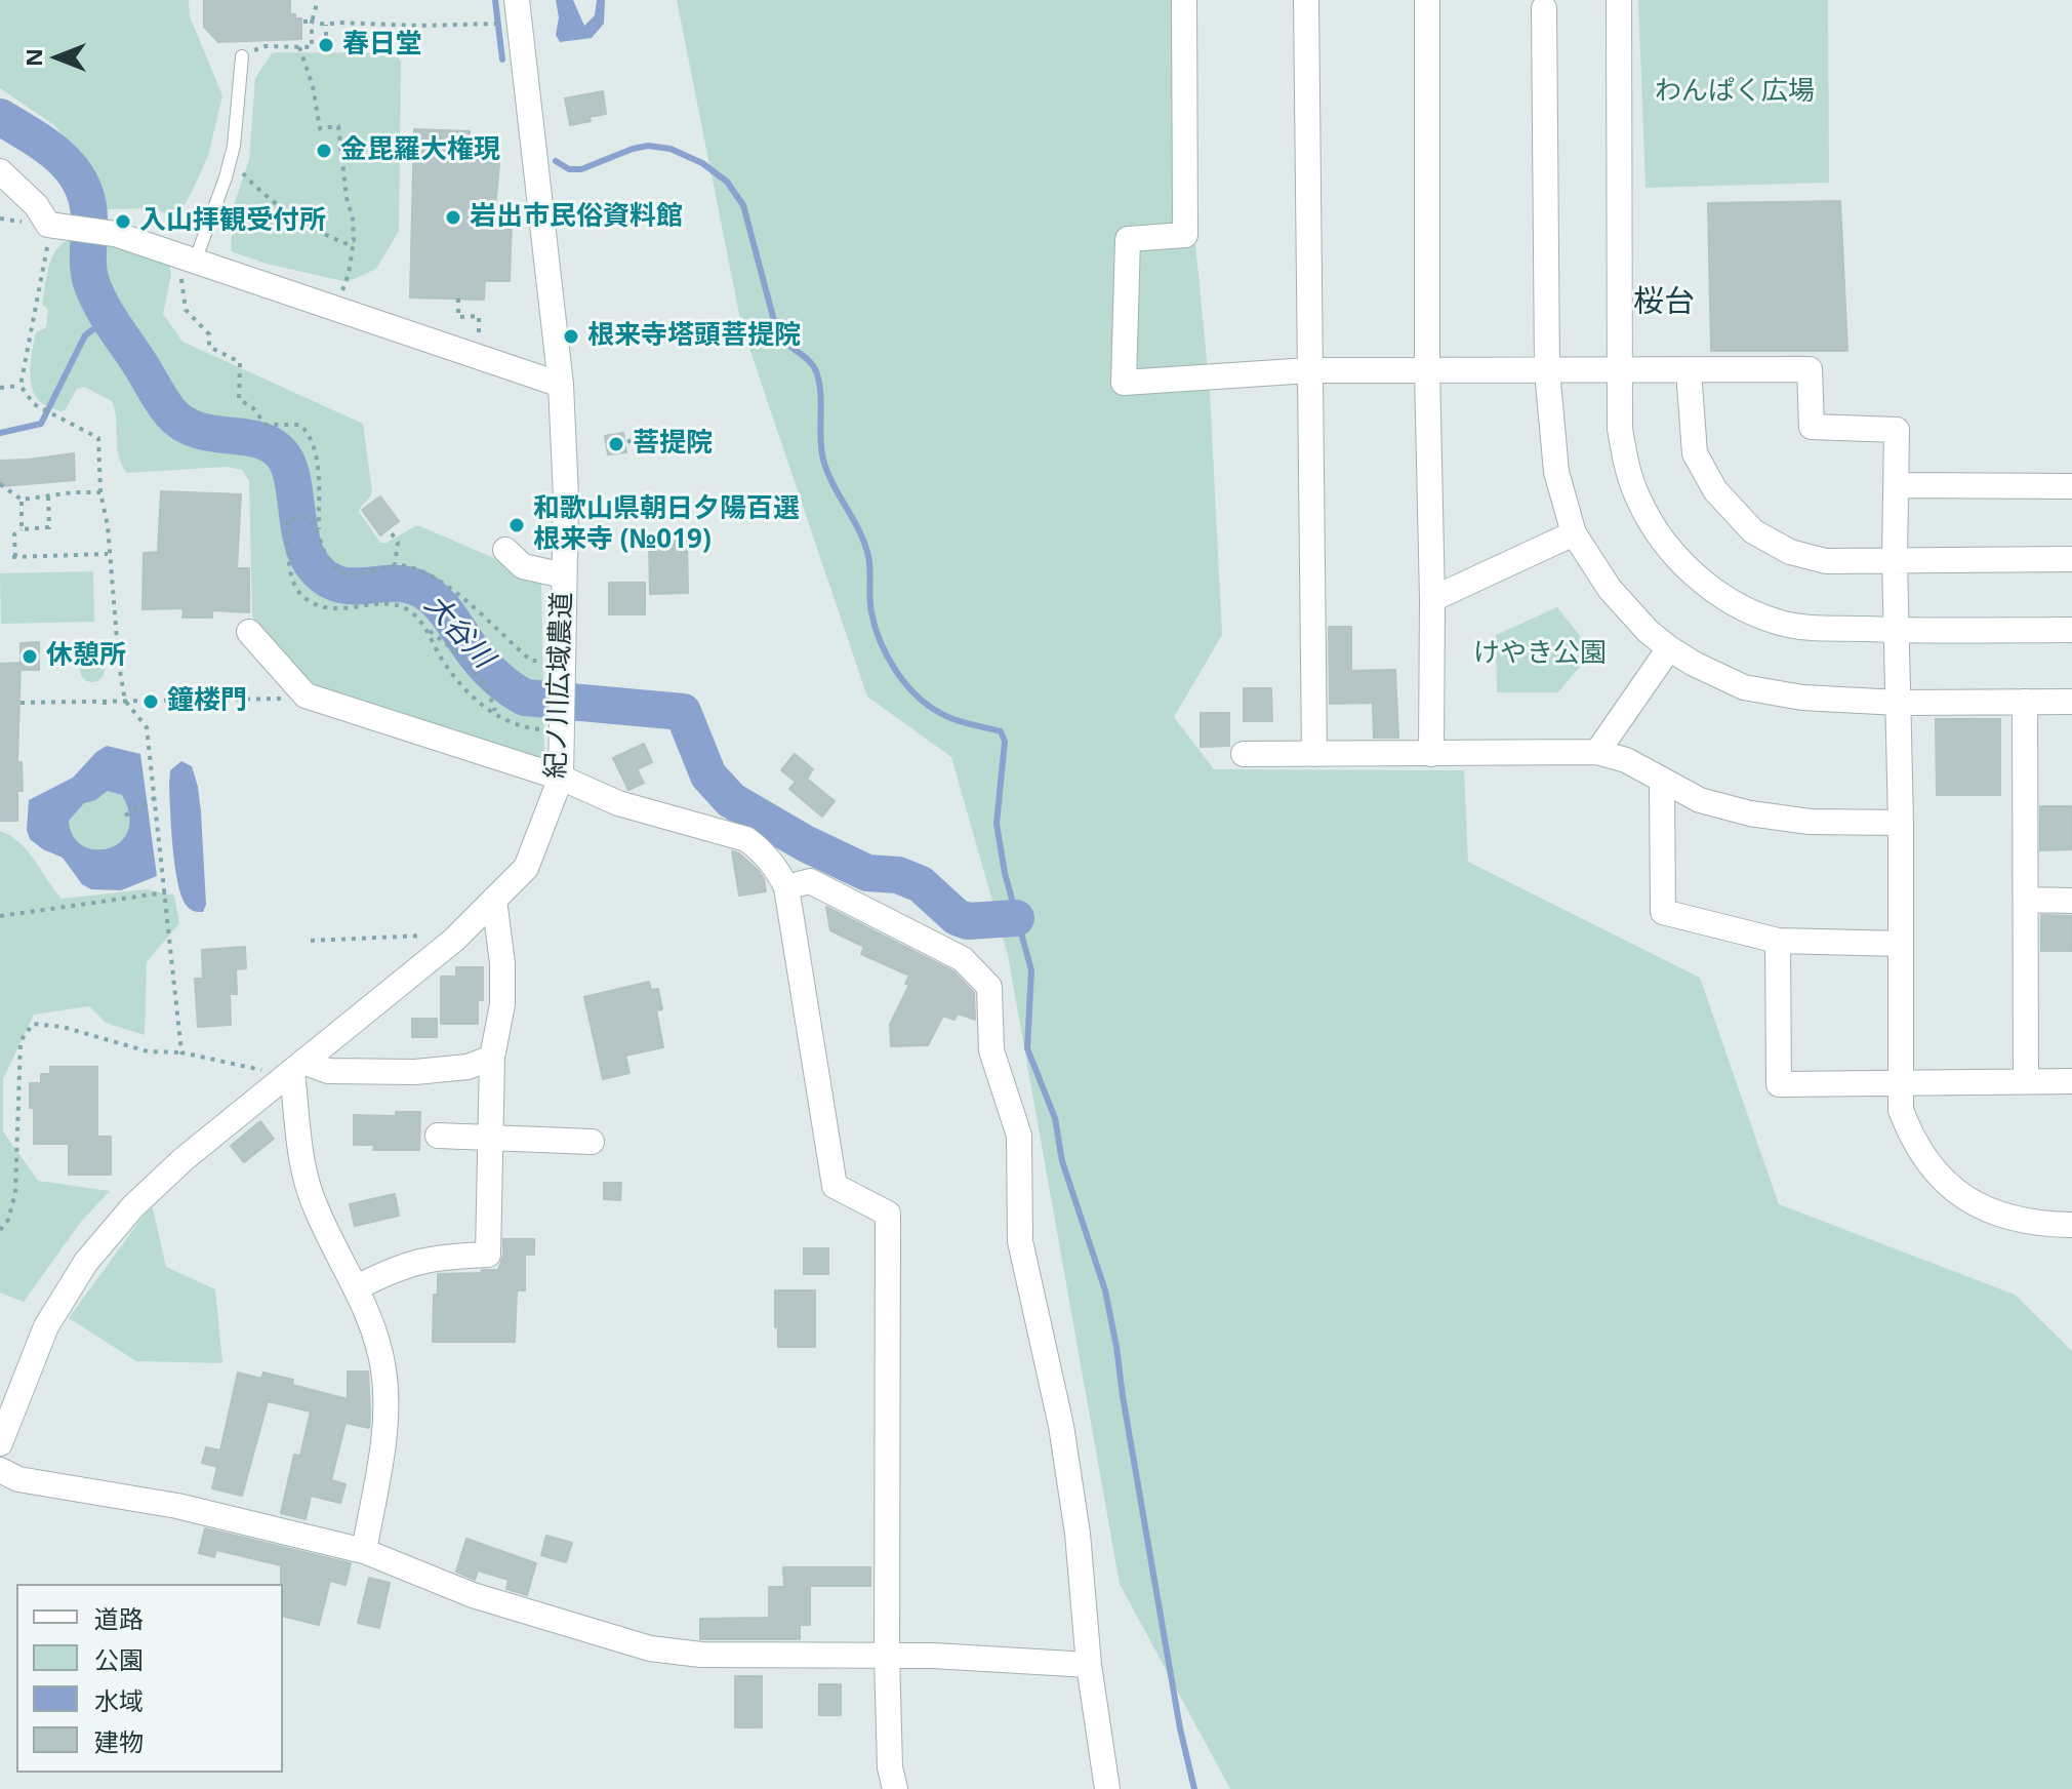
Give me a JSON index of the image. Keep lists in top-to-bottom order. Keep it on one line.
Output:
{"streets":{"street":["紀ノ川広域農道"]},"districts":["桜台"],"water":["大谷川"],"parks":["わんぱく広場","けやき公園"],"places":["春日堂","金毘羅大権現","岩出市民俗資料館","入山拝観受付所","根来寺塔頭菩提院","菩提院","和歌山県朝日夕陽百選 根来寺 (№019)","休憩所","鐘楼門"],"legend":["道路","公園","水域","建物"],"north":"left"}
